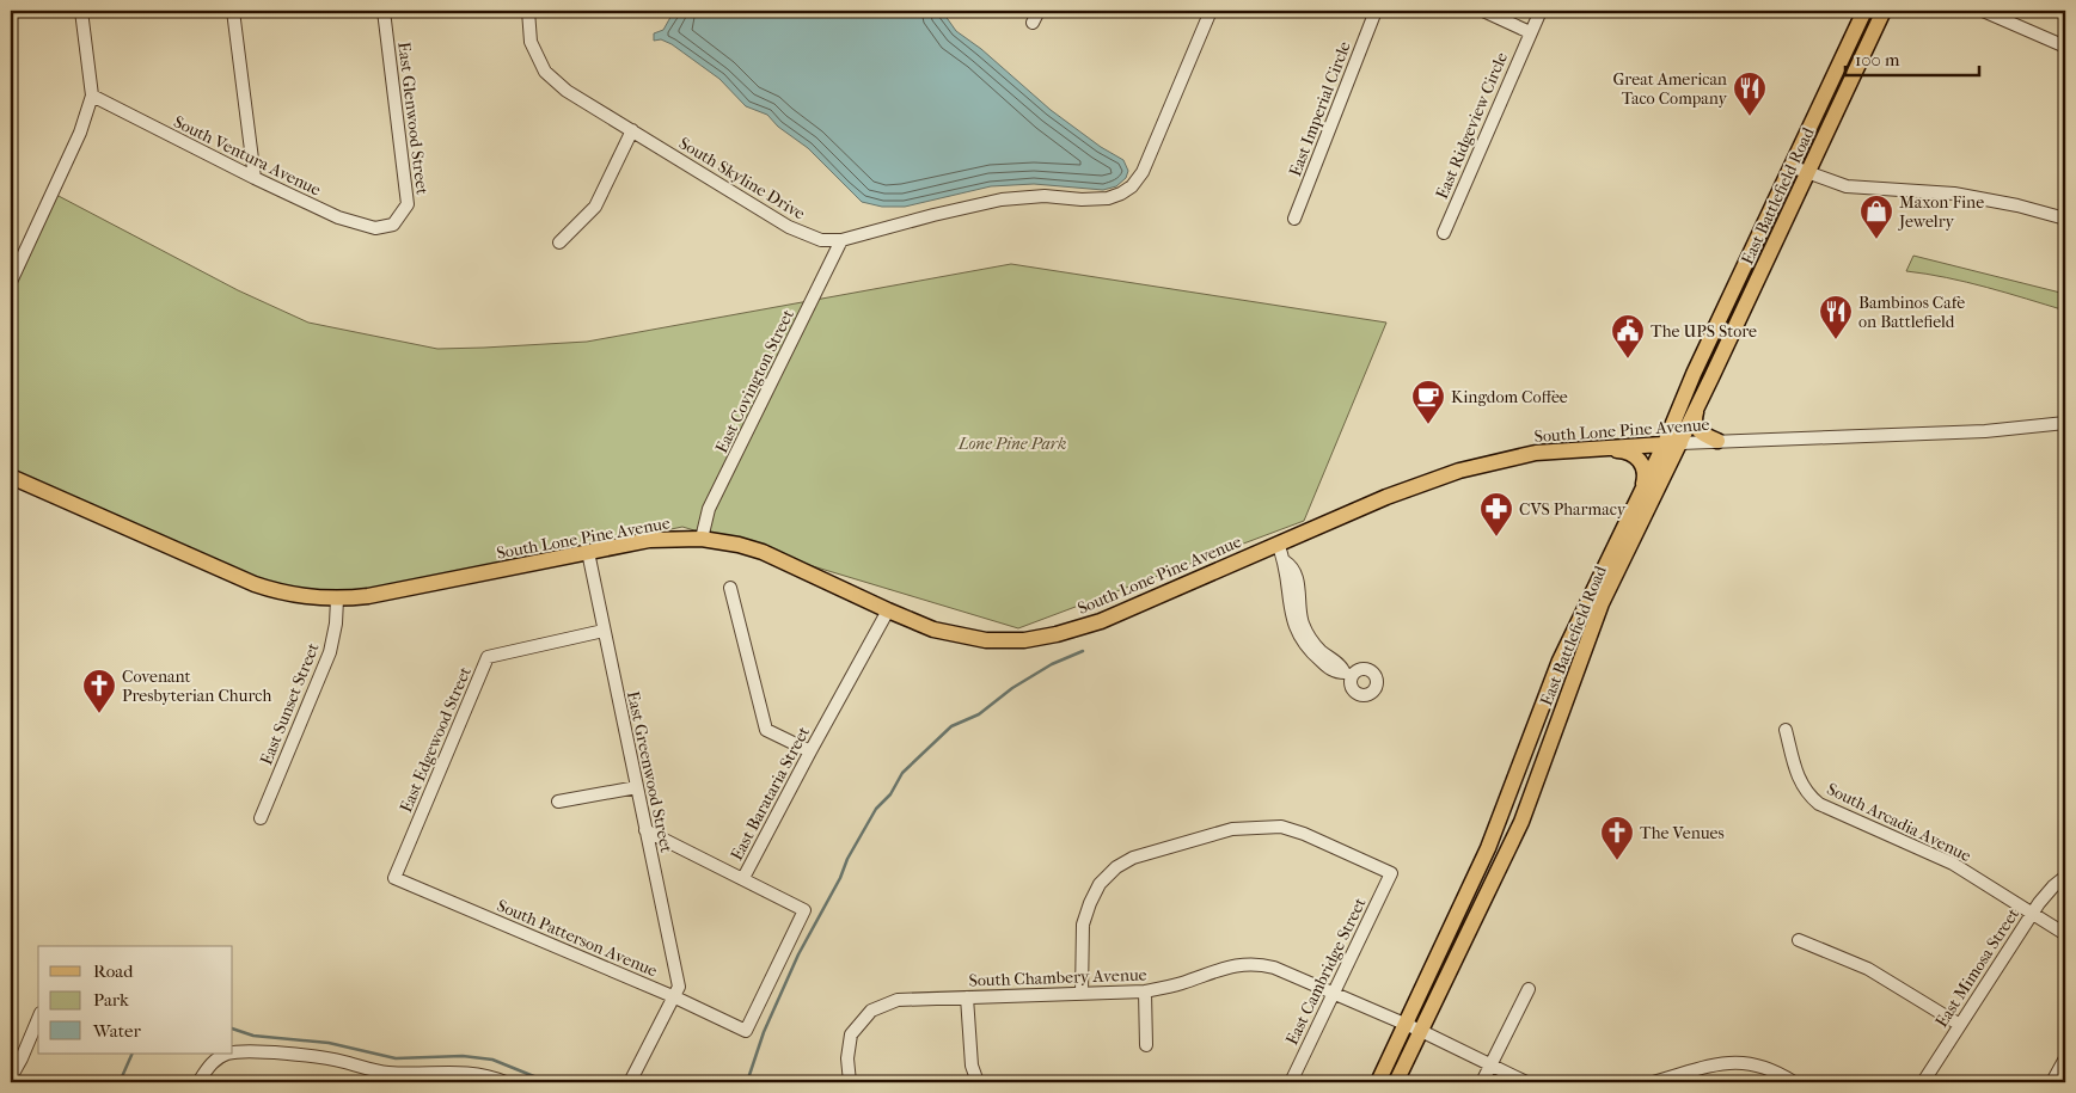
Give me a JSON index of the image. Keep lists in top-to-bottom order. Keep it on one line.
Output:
{"streets":{"main road":["East Battlefield Road","South Lone Pine Avenue"],"street":["East Imperial Circle","East Glenwood Street","East Ridgeview Circle","South Ventura Avenue","South Skyline Drive","East Covington Street","East Sunset Street","East Edgewood Street","East Greenwood Street","East Barataria Street","South Arcadia Avenue","South Patterson Avenue","East Mimosa Street","East Cambridge Street","South Chambery Avenue"]},"crossings":[["East Glenwood Street","South Ventura Avenue"],["South Skyline Drive","East Covington Street"],["East Battlefield Road","South Lone Pine Avenue"],["East Battlefield Road","South Chambery Avenue"],["East Covington Street","South Lone Pine Avenue"],["South Lone Pine Avenue","East Sunset Street"],["South Lone Pine Avenue","East Greenwood Street"],["South Lone Pine Avenue","East Barataria Street"],["East Edgewood Street","East Greenwood Street"],["East Edgewood Street","South Patterson Avenue"],["East Greenwood Street","South Patterson Avenue"],["East Barataria Street","South Patterson Avenue"],["South Arcadia Avenue","East Mimosa Street"],["East Cambridge Street","South Chambery Avenue"]],"parks":["Lone Pine Park"],"places":{"restaurant":["Great American Taco Company","Bambinos Cafe on Battlefield"],"shop":["Maxon Fine Jewelry"],"public building":["The UPS Store"],"cafe":["Kingdom Coffee"],"pharmacy":["CVS Pharmacy"],"church":["Covenant Presbyterian Church","The Venues"]},"legend":["Road","Park","Water"],"scale_bar":"100 m"}
